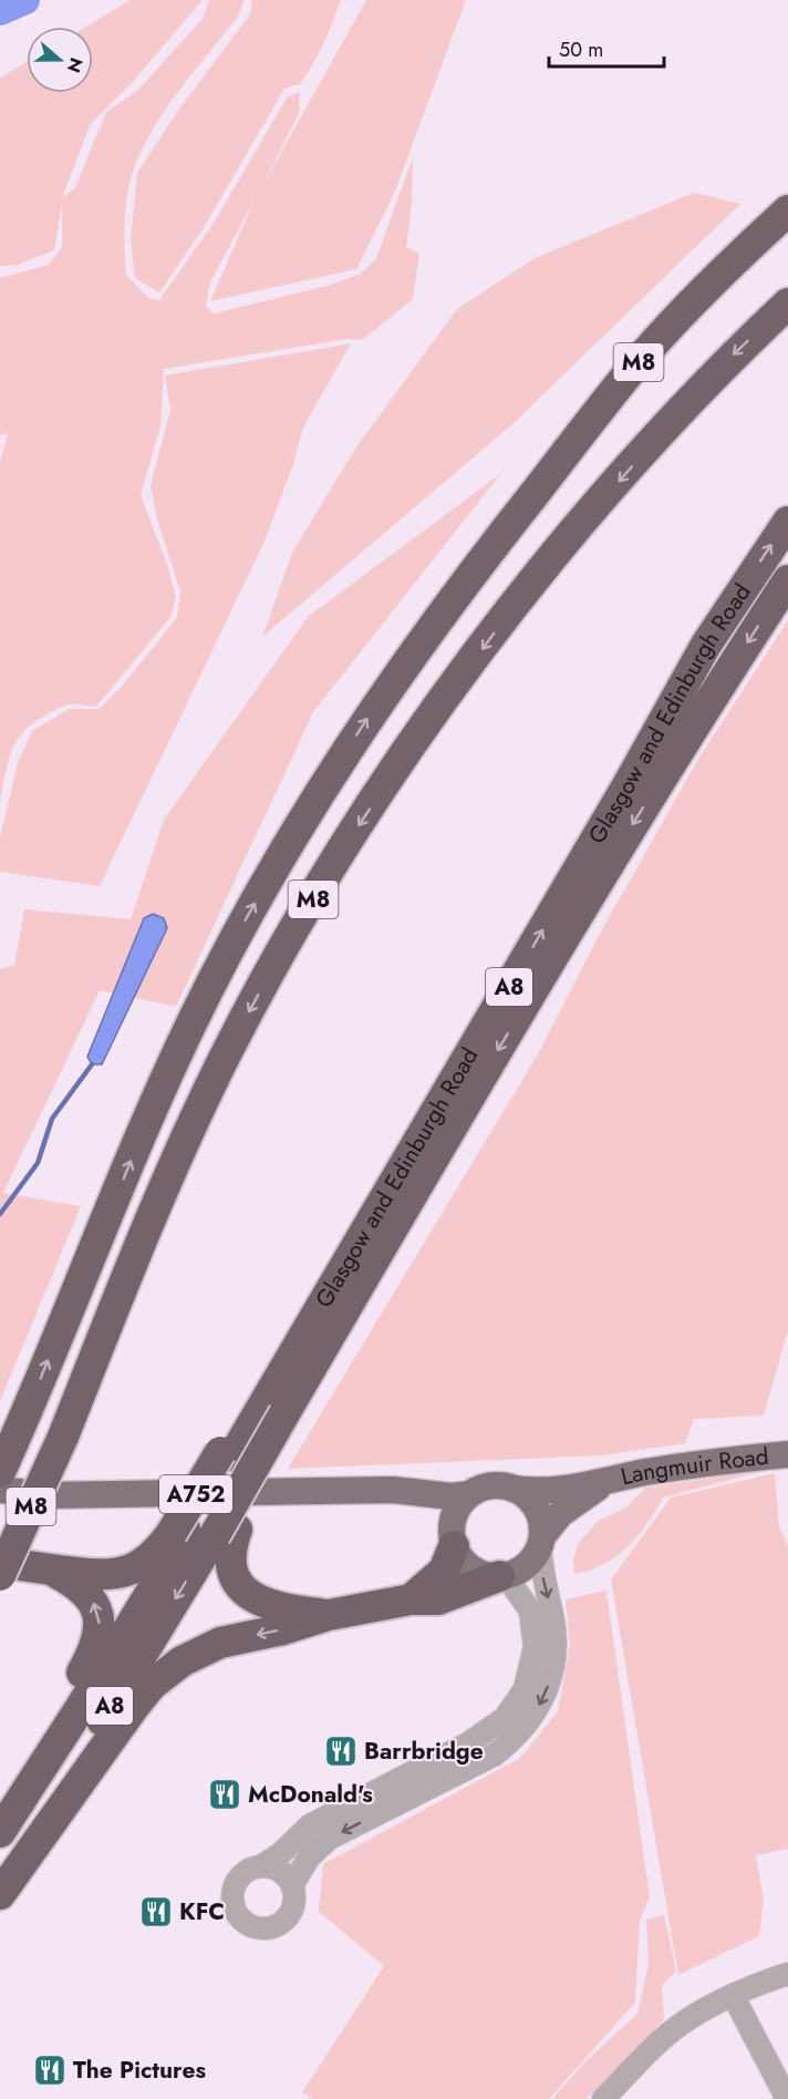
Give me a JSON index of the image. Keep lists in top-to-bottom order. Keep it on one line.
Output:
{"streets":{"highway":["M8","Glasgow and Edinburgh Road","A8"],"main road":["Langmuir Road","A752"]},"crossings":[["Langmuir Road","A752"]],"places":{"restaurant":["Barrbridge","McDonald's","KFC","The Pictures"]},"scale_bar":"50 m","north":"right"}
